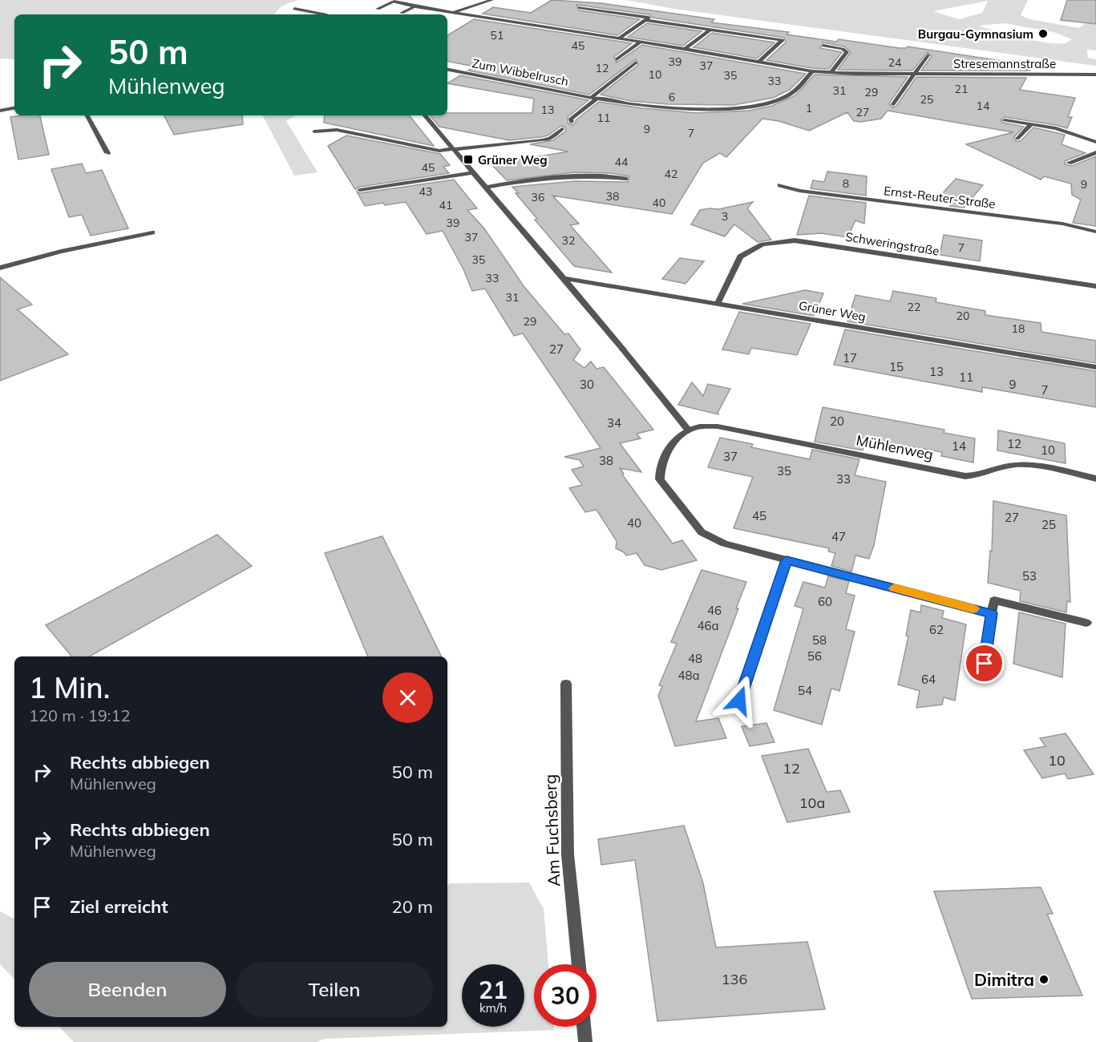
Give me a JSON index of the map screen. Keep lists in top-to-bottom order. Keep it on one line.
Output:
{"streets":{"street":["Stresemannstraße","Zum Wibbelrusch","Ernst-Reuter-Straße","Schweringstraße","Grüner Weg","Mühlenweg","Am Fuchsberg"]},"crossings":[["Stresemannstraße","Zum Wibbelrusch"],["Schweringstraße","Grüner Weg"]],"places":{"other":["Burgau-Gymnasium","Dimitra"],"transit":["Grüner Weg"]},"house_numbers":["51","45","39","24","37","12","10","35","33","21","31","29","6","25","14","1","13","27","11","9","7","44","45","42","8","9","43","38","36","40","41","3","39","37","32","7","35","33","31","22","20","29","18","27","17","15","13","11","30","9","7","20","34","12","14","10","37","38","35","33","45","27","40","25","47","53","60","46","46a","62","58","56","48","48a","64","54","10","12","10a","136"],"page":{"turn":["50 m","Mühlenweg"],"heading":["1 Min.","120 m · 19:12"],"list":[{"name":"Rechts abbiegen","note":"Mühlenweg","value":"50 m"},{"name":"Rechts abbiegen","note":"Mühlenweg","value":"50 m"},{"name":"Ziel erreicht","value":"20 m"}],"buttons":["Beenden","Teilen"],"speed":"21 km/h","limit":"30"}}
